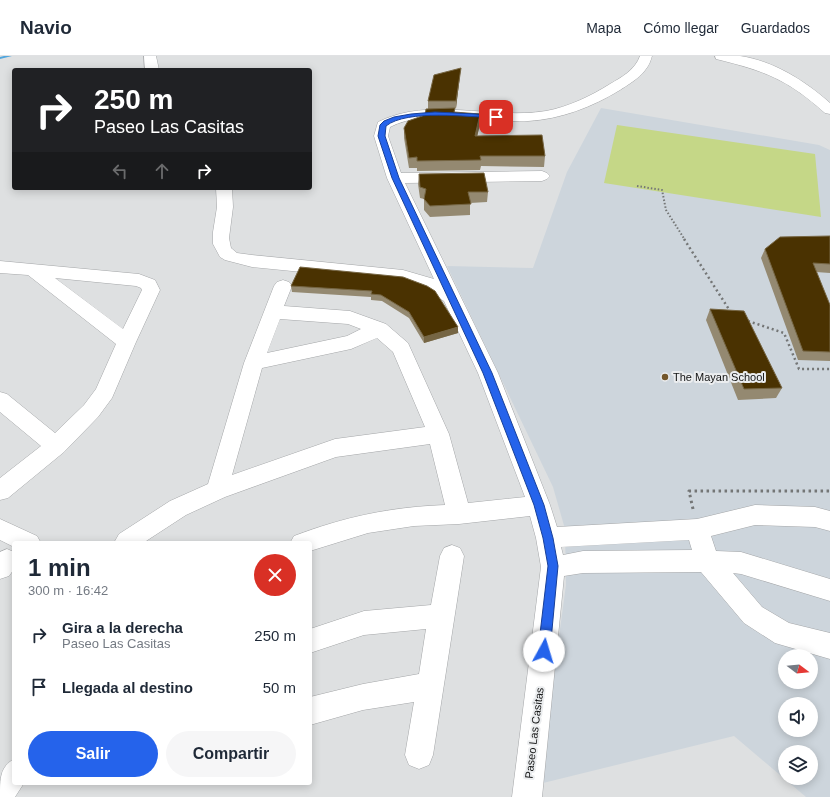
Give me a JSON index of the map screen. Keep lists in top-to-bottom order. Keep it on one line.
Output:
{"streets":{"street":["Paseo Las Casitas"]},"places":["The Mayan School"],"north":"right","page":{"header":"Navio","nav":["Mapa","Cómo llegar","Guardados"],"turn":["250 m","Paseo Las Casitas"],"heading":["1 min","300 m · 16:42"],"list":[{"name":"Gira a la derecha","note":"Paseo Las Casitas","value":"250 m"},{"name":"Llegada al destino","value":"50 m"}],"buttons":["Salir","Compartir"]}}
